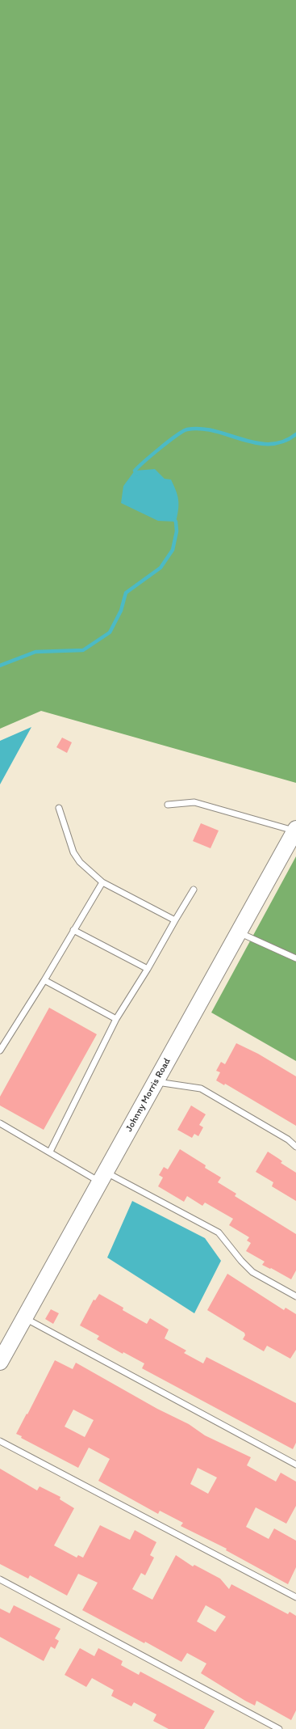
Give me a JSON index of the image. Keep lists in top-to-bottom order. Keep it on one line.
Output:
{"streets":{"street":["Johnny Morris Road"]}}
